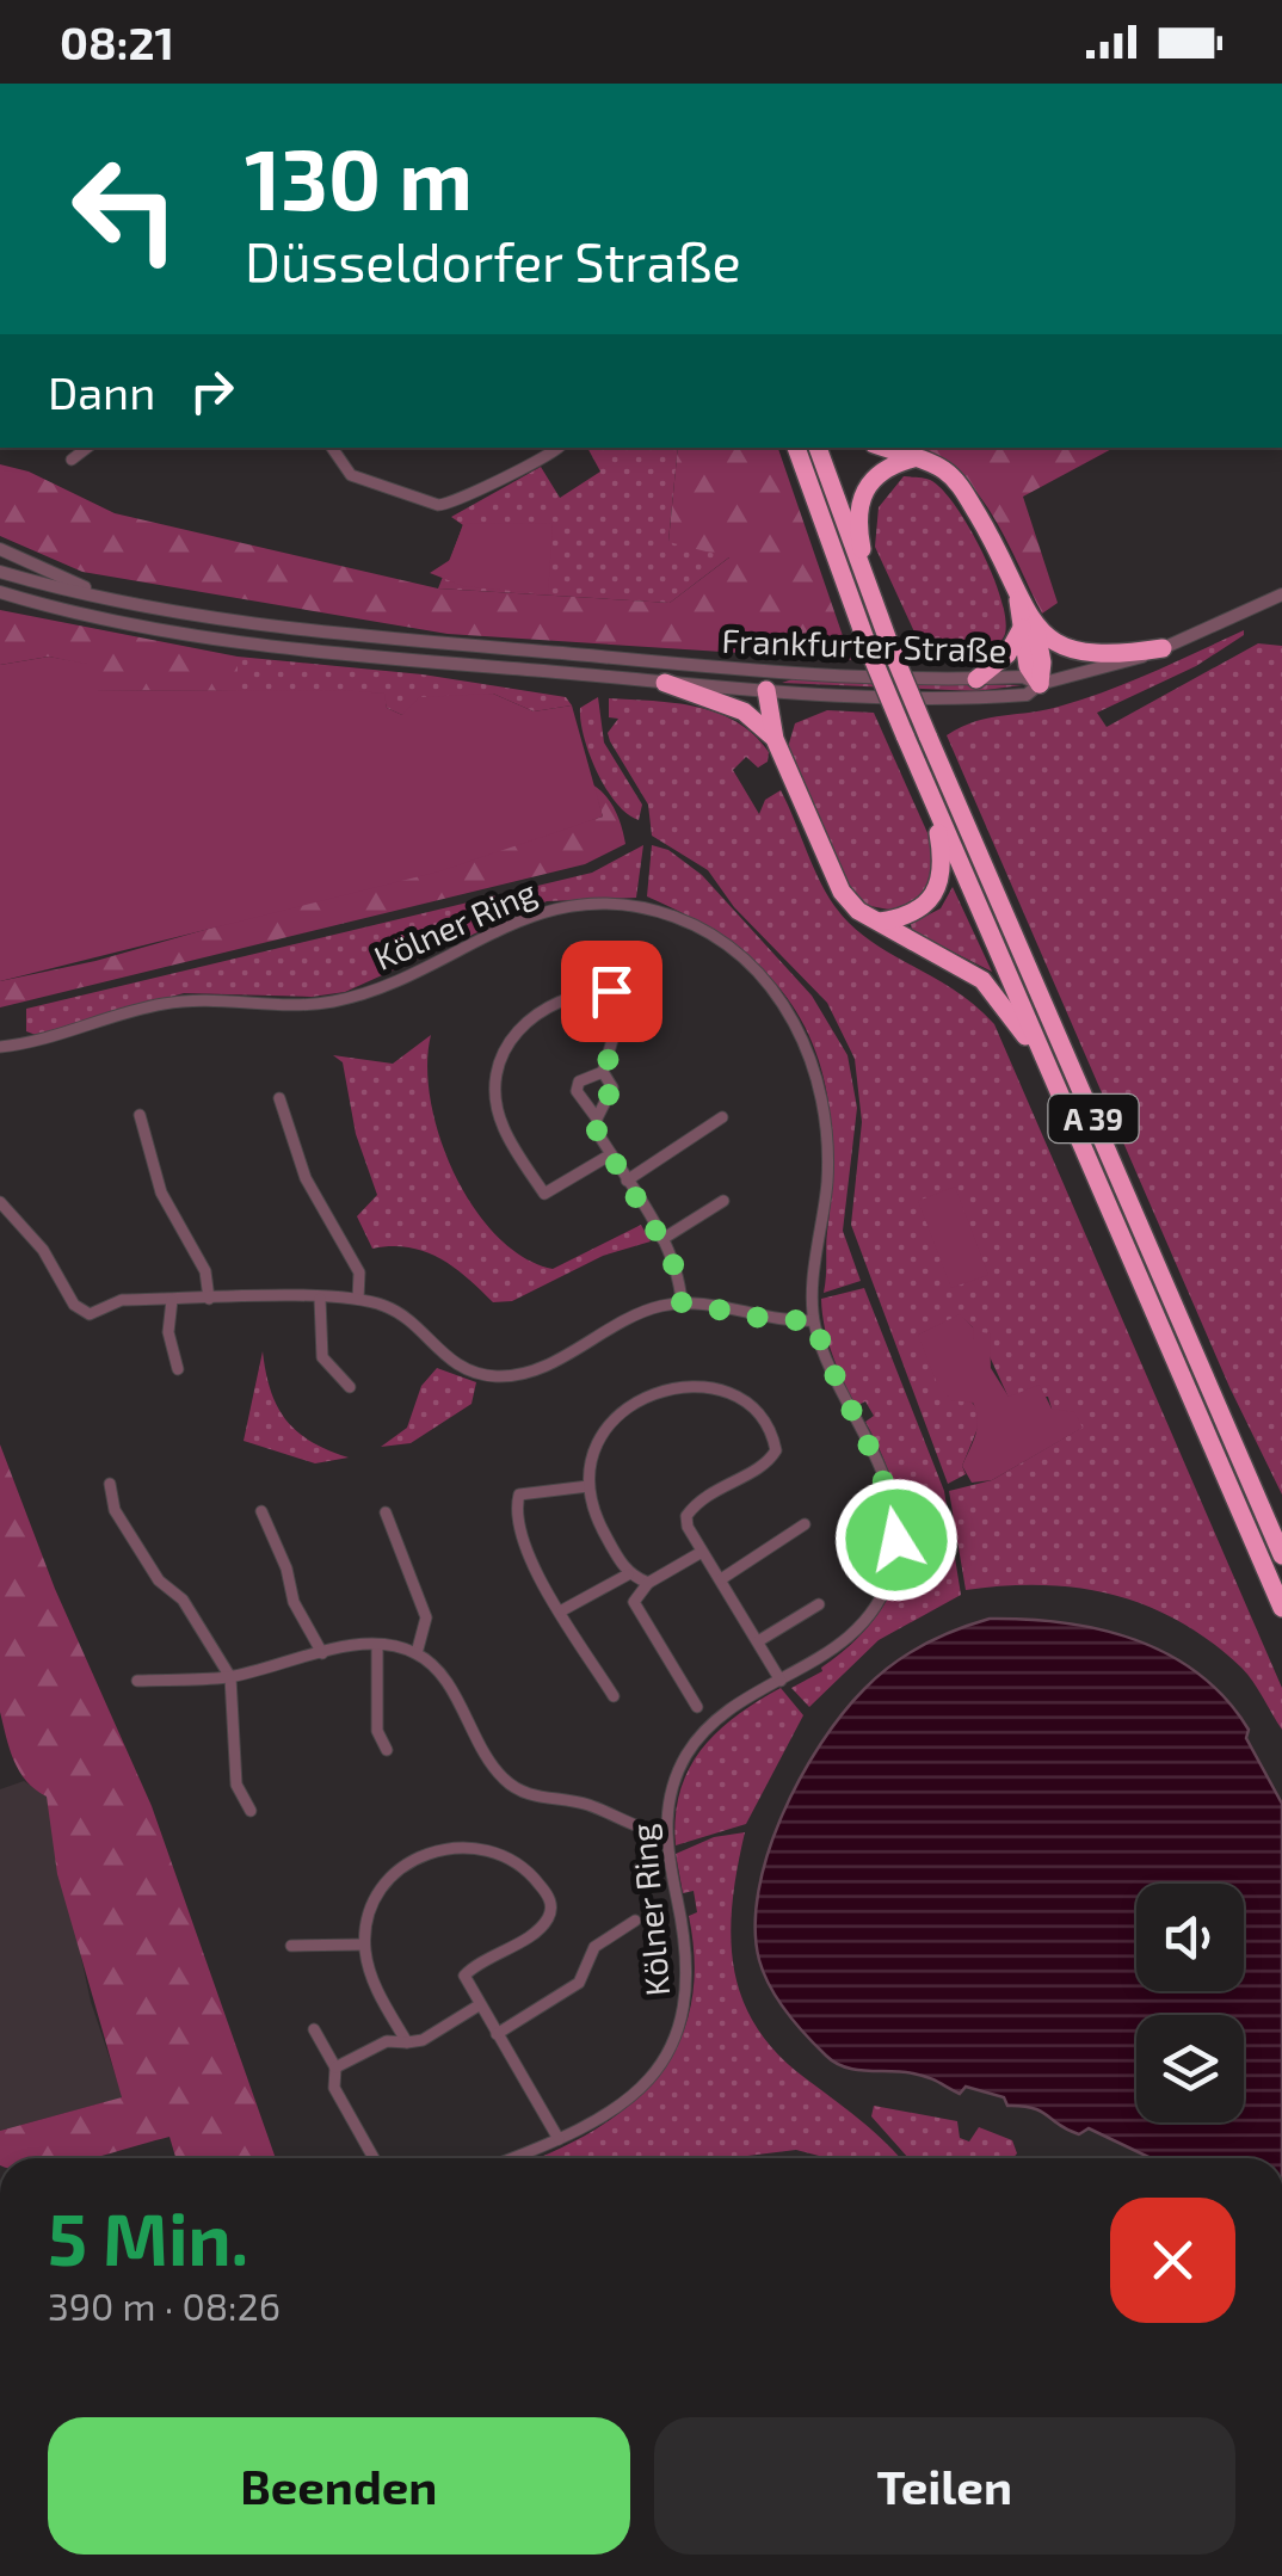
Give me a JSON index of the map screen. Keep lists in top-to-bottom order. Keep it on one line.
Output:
{"streets":{"highway":["A 39"],"street":["Frankfurter Straße","Kölner Ring"]},"page":{"status":"08:21","turn":["130 m","Düsseldorfer Straße"],"then":"Dann","heading":["5 Min.","390 m · 08:26"],"buttons":["Beenden","Teilen"]}}
